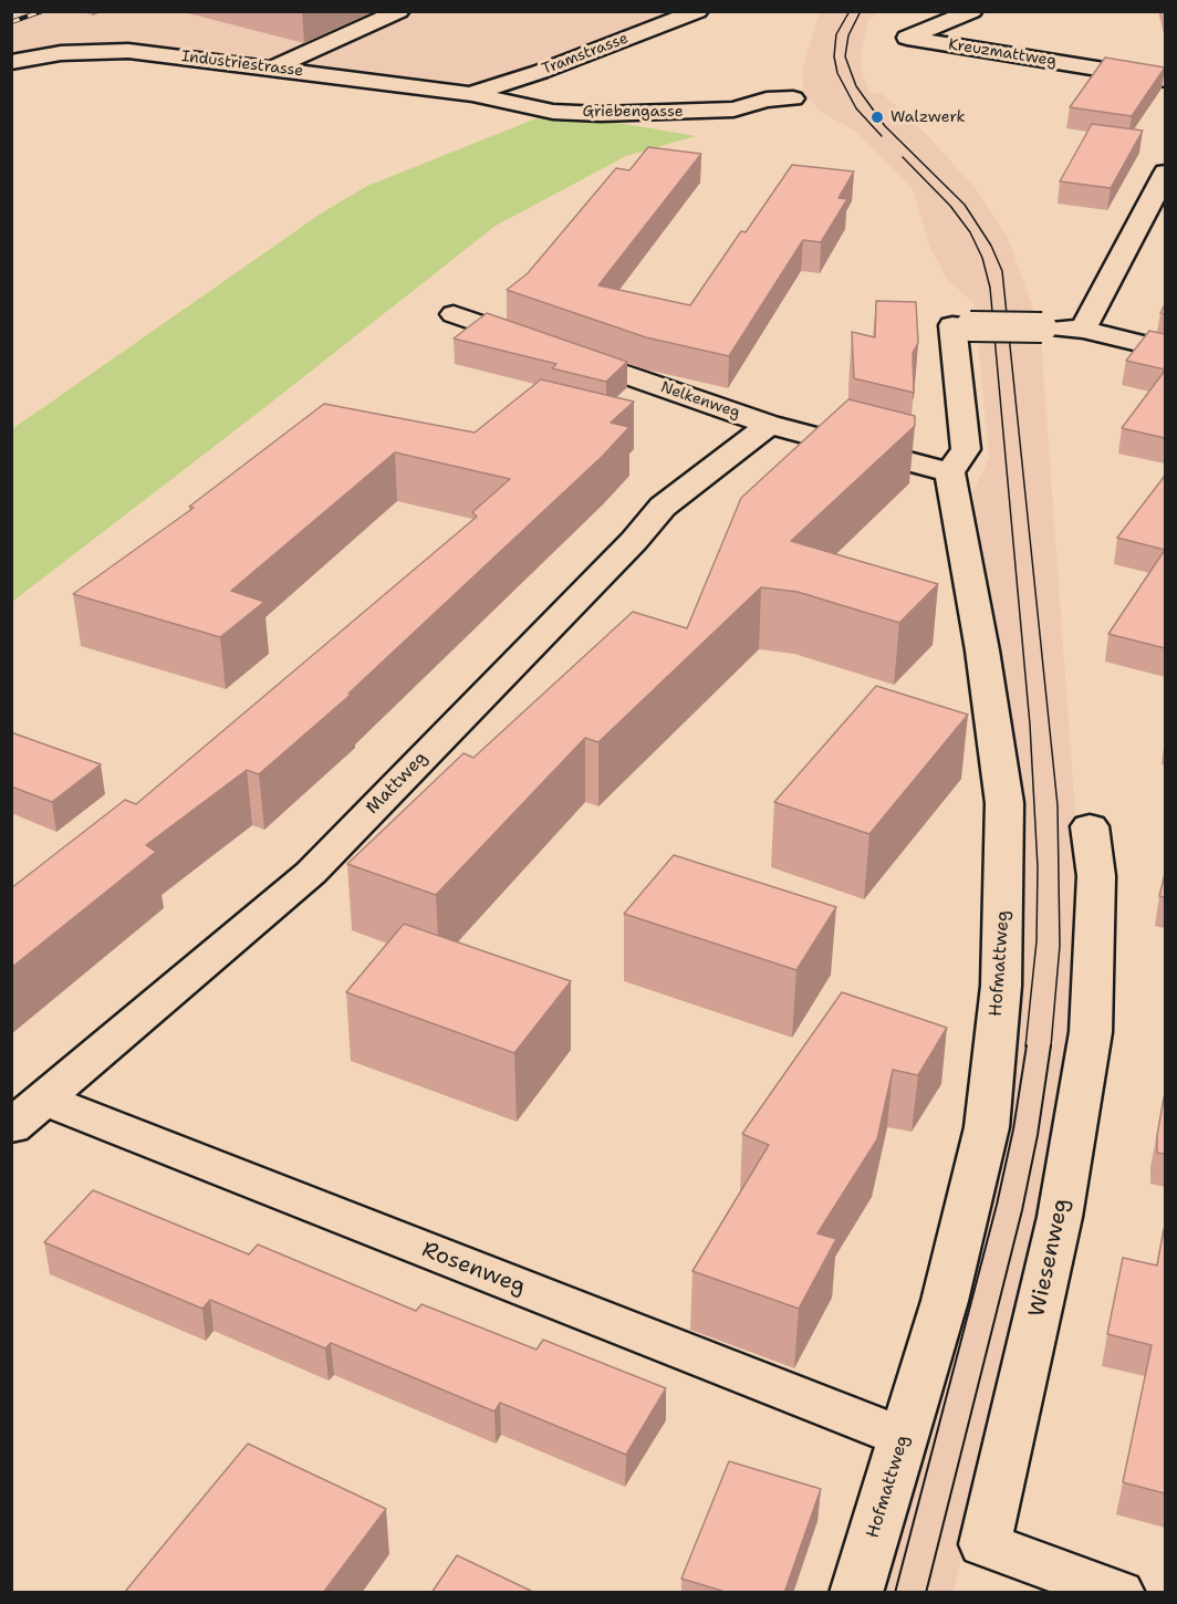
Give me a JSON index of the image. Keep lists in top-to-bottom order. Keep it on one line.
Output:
{"streets":{"street":["Kreuzmattweg","Tramstrasse","Industriestrasse","Griebengasse","Nelkenweg","Mattweg","Hofmattweg","Wiesenweg","Rosenweg"]},"crossings":[["Tramstrasse","Industriestrasse"],["Tramstrasse","Griebengasse"],["Industriestrasse","Griebengasse"],["Nelkenweg","Mattweg"],["Nelkenweg","Hofmattweg"],["Mattweg","Rosenweg"],["Hofmattweg","Rosenweg"]],"places":["Walzwerk"]}
